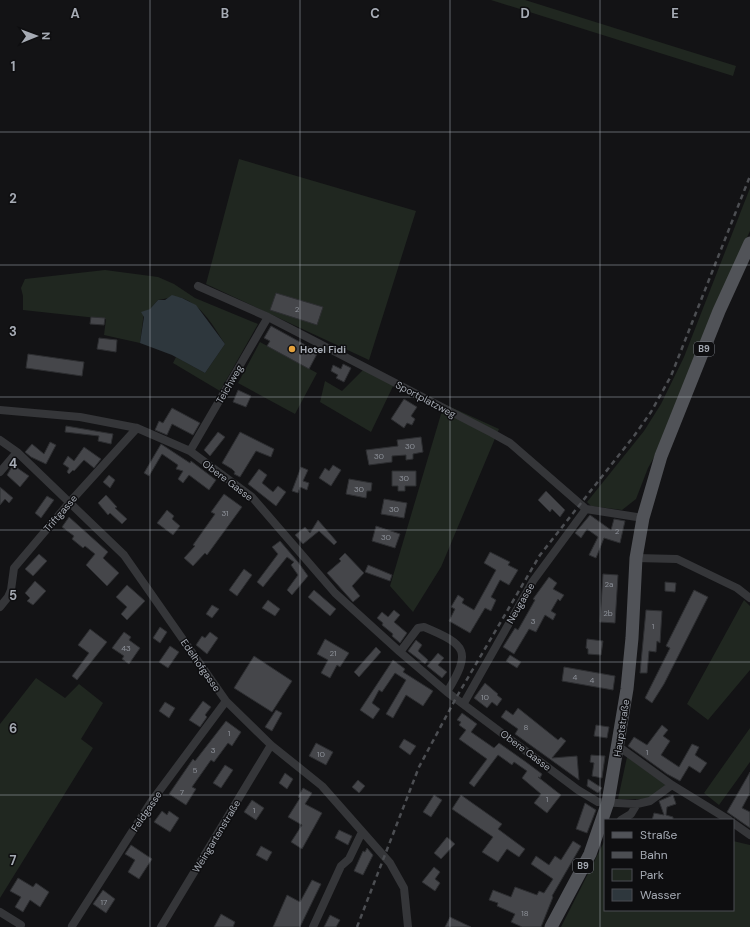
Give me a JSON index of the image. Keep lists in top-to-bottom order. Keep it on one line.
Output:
{"streets":{"main road":["B9","Hauptstraße"],"street":["Teichweg","Sportplatzweg","Obere Gasse","Triftgasse","Neugasse","Edelhofgasse","Feldgasse","Weingartenstraße"]},"crossings":[["B9","Hauptstraße"],["Teichweg","Sportplatzweg"],["Teichweg","Obere Gasse"],["Sportplatzweg","Neugasse"],["Obere Gasse","Triftgasse"],["Obere Gasse","Neugasse"],["Obere Gasse","Hauptstraße"],["Triftgasse","Edelhofgasse"],["Edelhofgasse","Feldgasse"],["Edelhofgasse","Weingartenstraße"]],"places":["Hotel Fidi"],"house_numbers":["2","30","30","30","30","30","31","2","30","2a","2b","3","1","43","21","4","4","10","8","1","3","1","10","5","7","1","1","17","18"],"legend":["Straße","Bahn","Park","Wasser"],"north":"right","grid":{"columns":["A","B","C","D","E"],"rows":["1","2","3","4","5","6","7"]}}
